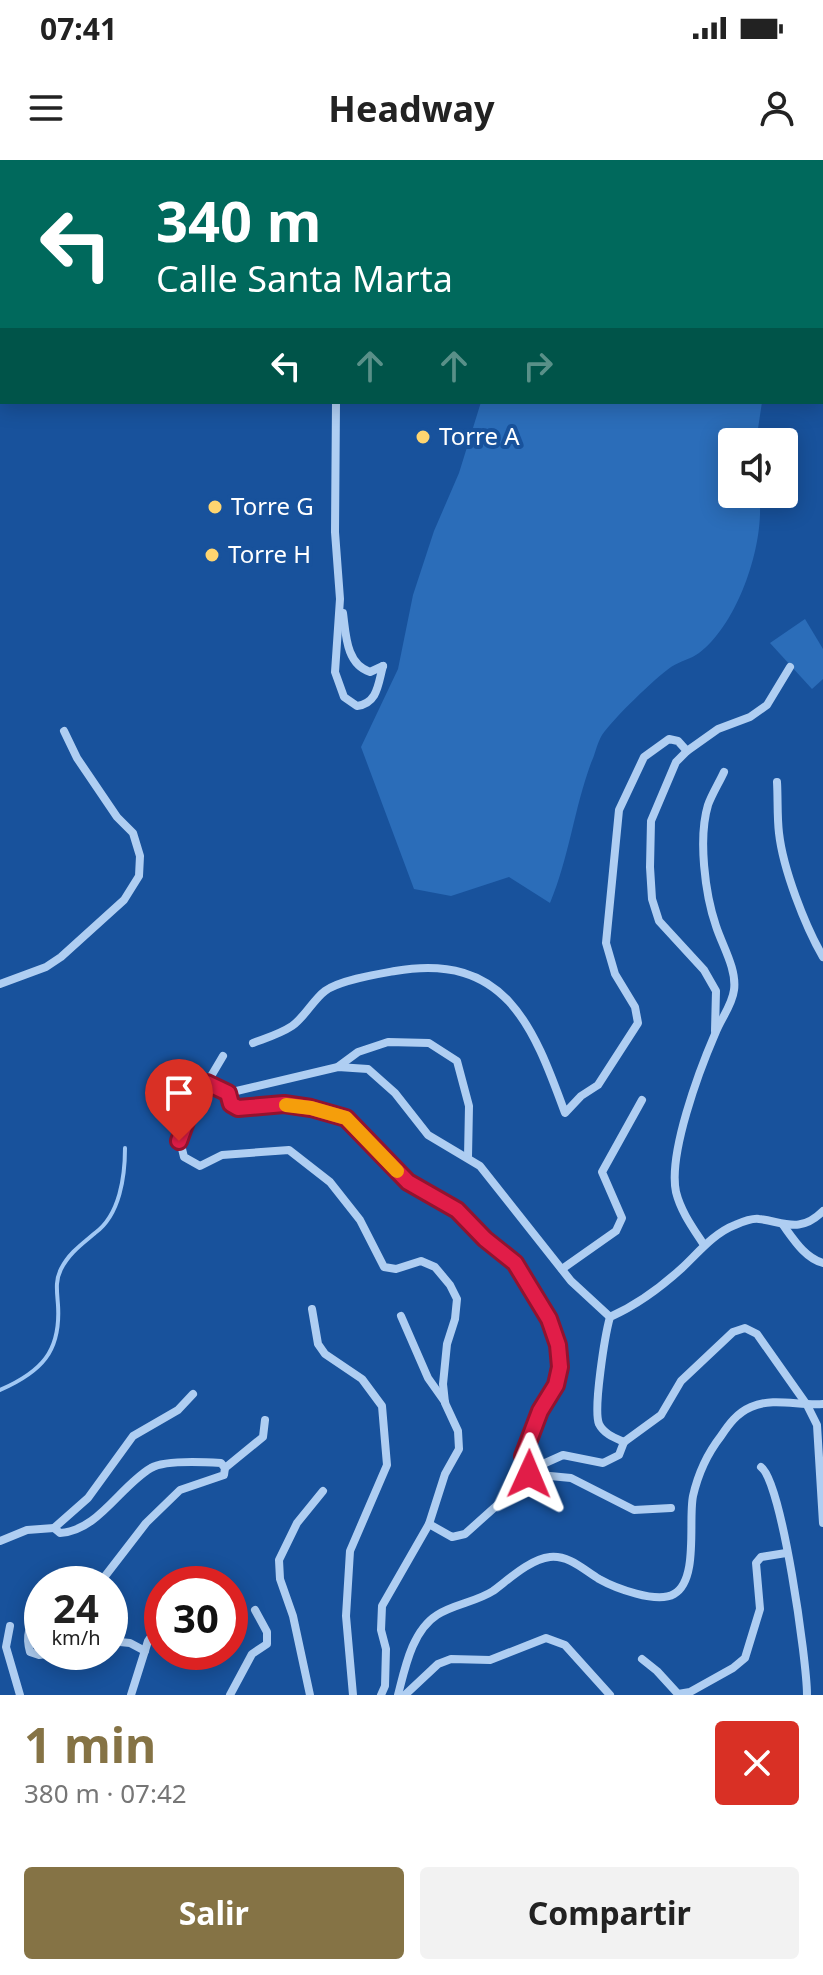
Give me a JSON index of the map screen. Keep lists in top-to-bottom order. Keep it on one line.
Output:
{"places":["Torre A","Torre G","Torre H"],"page":{"status":"07:41","header":"Headway","turn":["340 m","Calle Santa Marta"],"speed":"24 km/h","limit":"30","heading":["1 min","380 m · 07:42"],"buttons":["Salir","Compartir"]}}
